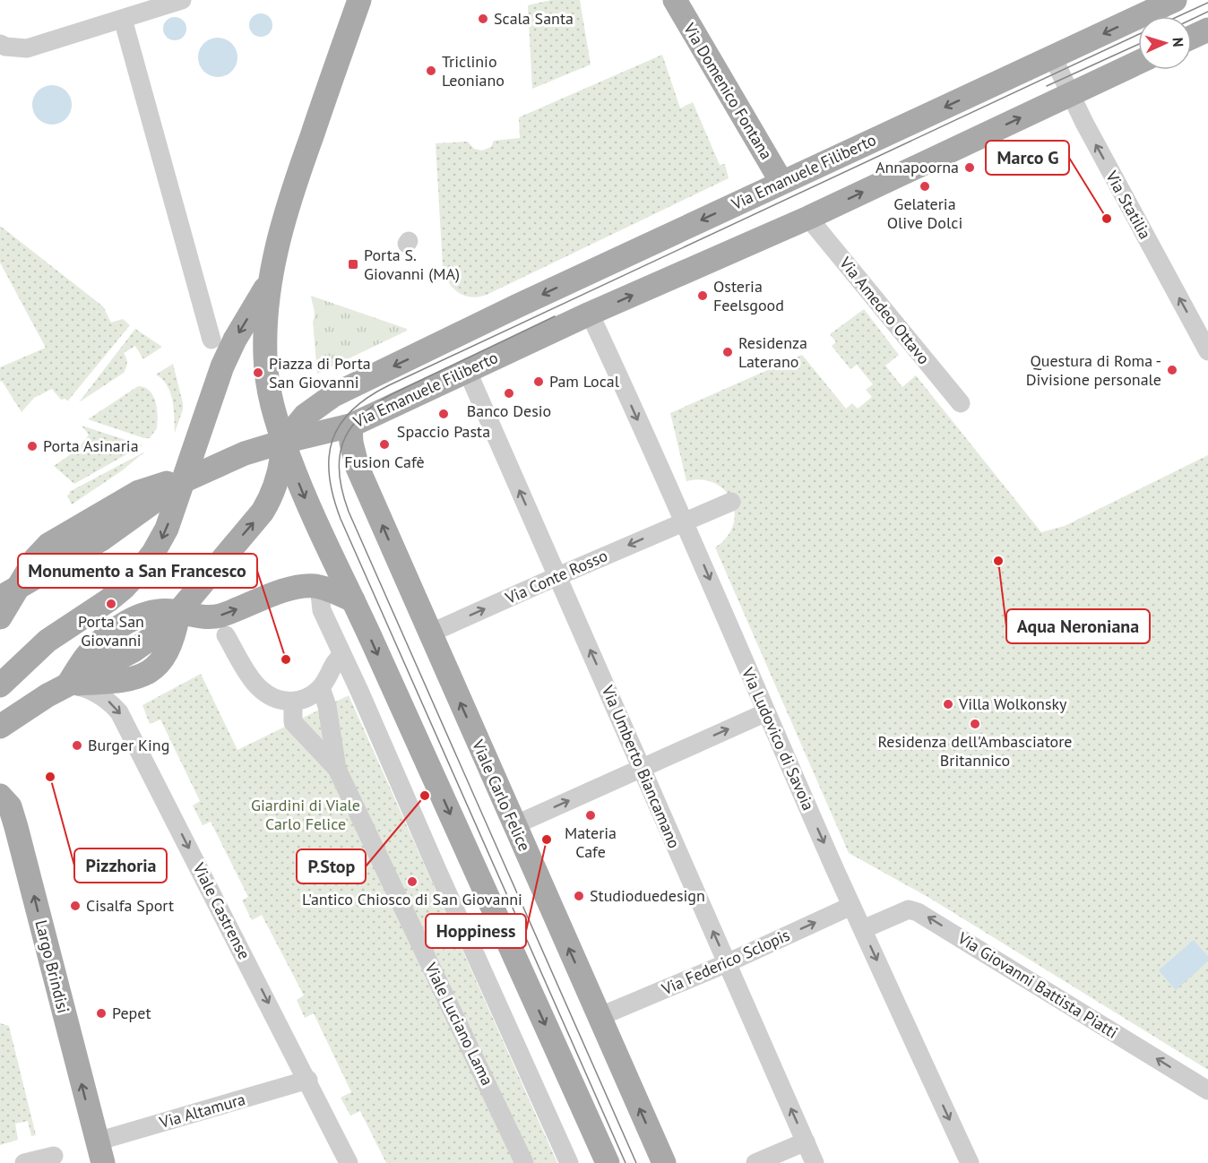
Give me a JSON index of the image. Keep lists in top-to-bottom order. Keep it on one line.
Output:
{"streets":{"main road":["Via Domenico Fontana","Via Emanuele Filiberto","Viale Carlo Felice","Largo Brindisi"],"street":["Via Statilia","Via Amedeo Ottavo","Via Conte Rosso","Via Ludovico di Savoia","Via Umberto Biancamano","Viale Castrense","Via Federico Sclopis","Via Giovanni Battista Piatti","Viale Luciano Lama","Via Altamura"]},"crossings":[["Via Domenico Fontana","Via Emanuele Filiberto"],["Via Emanuele Filiberto","Via Statilia"],["Via Emanuele Filiberto","Via Amedeo Ottavo"],["Via Emanuele Filiberto","Via Ludovico di Savoia"],["Via Emanuele Filiberto","Via Umberto Biancamano"],["Via Emanuele Filiberto","Viale Carlo Felice"],["Via Conte Rosso","Via Ludovico di Savoia"],["Via Conte Rosso","Via Umberto Biancamano"],["Via Conte Rosso","Viale Carlo Felice"],["Via Ludovico di Savoia","Via Federico Sclopis"],["Via Ludovico di Savoia","Via Giovanni Battista Piatti"],["Via Umberto Biancamano","Via Federico Sclopis"],["Viale Carlo Felice","Via Federico Sclopis"],["Viale Castrense","Via Altamura"],["Largo Brindisi","Via Altamura"]],"one_way":["Via Statilia","Via Ludovico di Savoia","Via Umberto Biancamano","Via Federico Sclopis","Largo Brindisi","Via Giovanni Battista Piatti"],"parks":["Giardini di Viale Carlo Felice"],"places":{"other":["Scala Santa","Triclinio Leoniano","Annapoorna","Gelateria Olive Dolci","Marco G","Osteria Feelsgood","Residenza Laterano","Questura di Roma - Divisione personale","Piazza di Porta San Giovanni","Pam Local","Banco Desio","Spaccio Pasta","Fusion Cafè","Porta Asinaria","Aqua Neroniana","Porta San Giovanni","Monumento a San Francesco","Villa Wolkonsky","Residenza dell'Ambasciatore Britannico","Burger King","Pizzhoria","P.Stop","Materia Cafe","Hoppiness","L'antico Chiosco di San Giovanni","Studioduedesign","Cisalfa Sport","Pepet"],"transit":["Porta S. Giovanni (MA)"]},"north":"right"}
